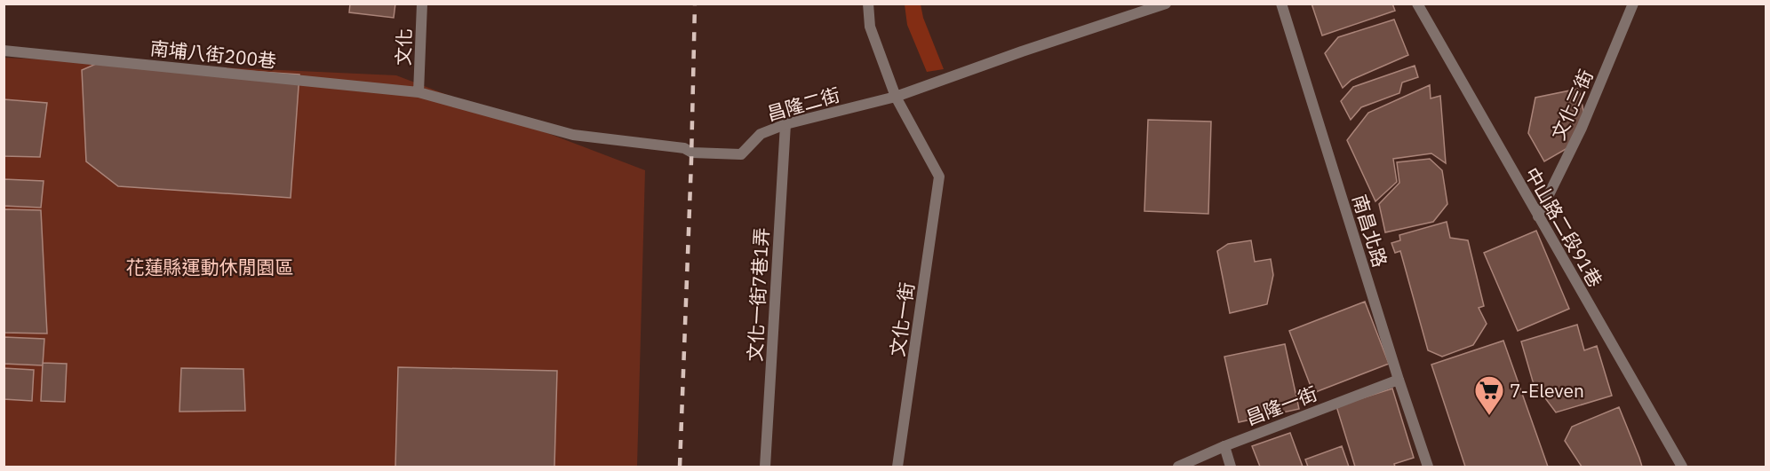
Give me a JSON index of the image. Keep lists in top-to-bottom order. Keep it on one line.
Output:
{"streets":{"street":["文化","南埔八街200巷","昌隆二街","文化三街","中山路二段91巷","南昌北路","文化一街7巷1弄","文化一街","昌隆一街"]},"crossings":[["文化","南埔八街200巷"],["文化","昌隆二街"],["南埔八街200巷","昌隆二街"],["昌隆二街","文化一街7巷1弄"],["昌隆二街","文化一街"],["文化三街","中山路二段91巷"],["南昌北路","昌隆一街"]],"parks":["花蓮縣運動休閒園區"],"places":{"supermarket":["7-Eleven"]}}
